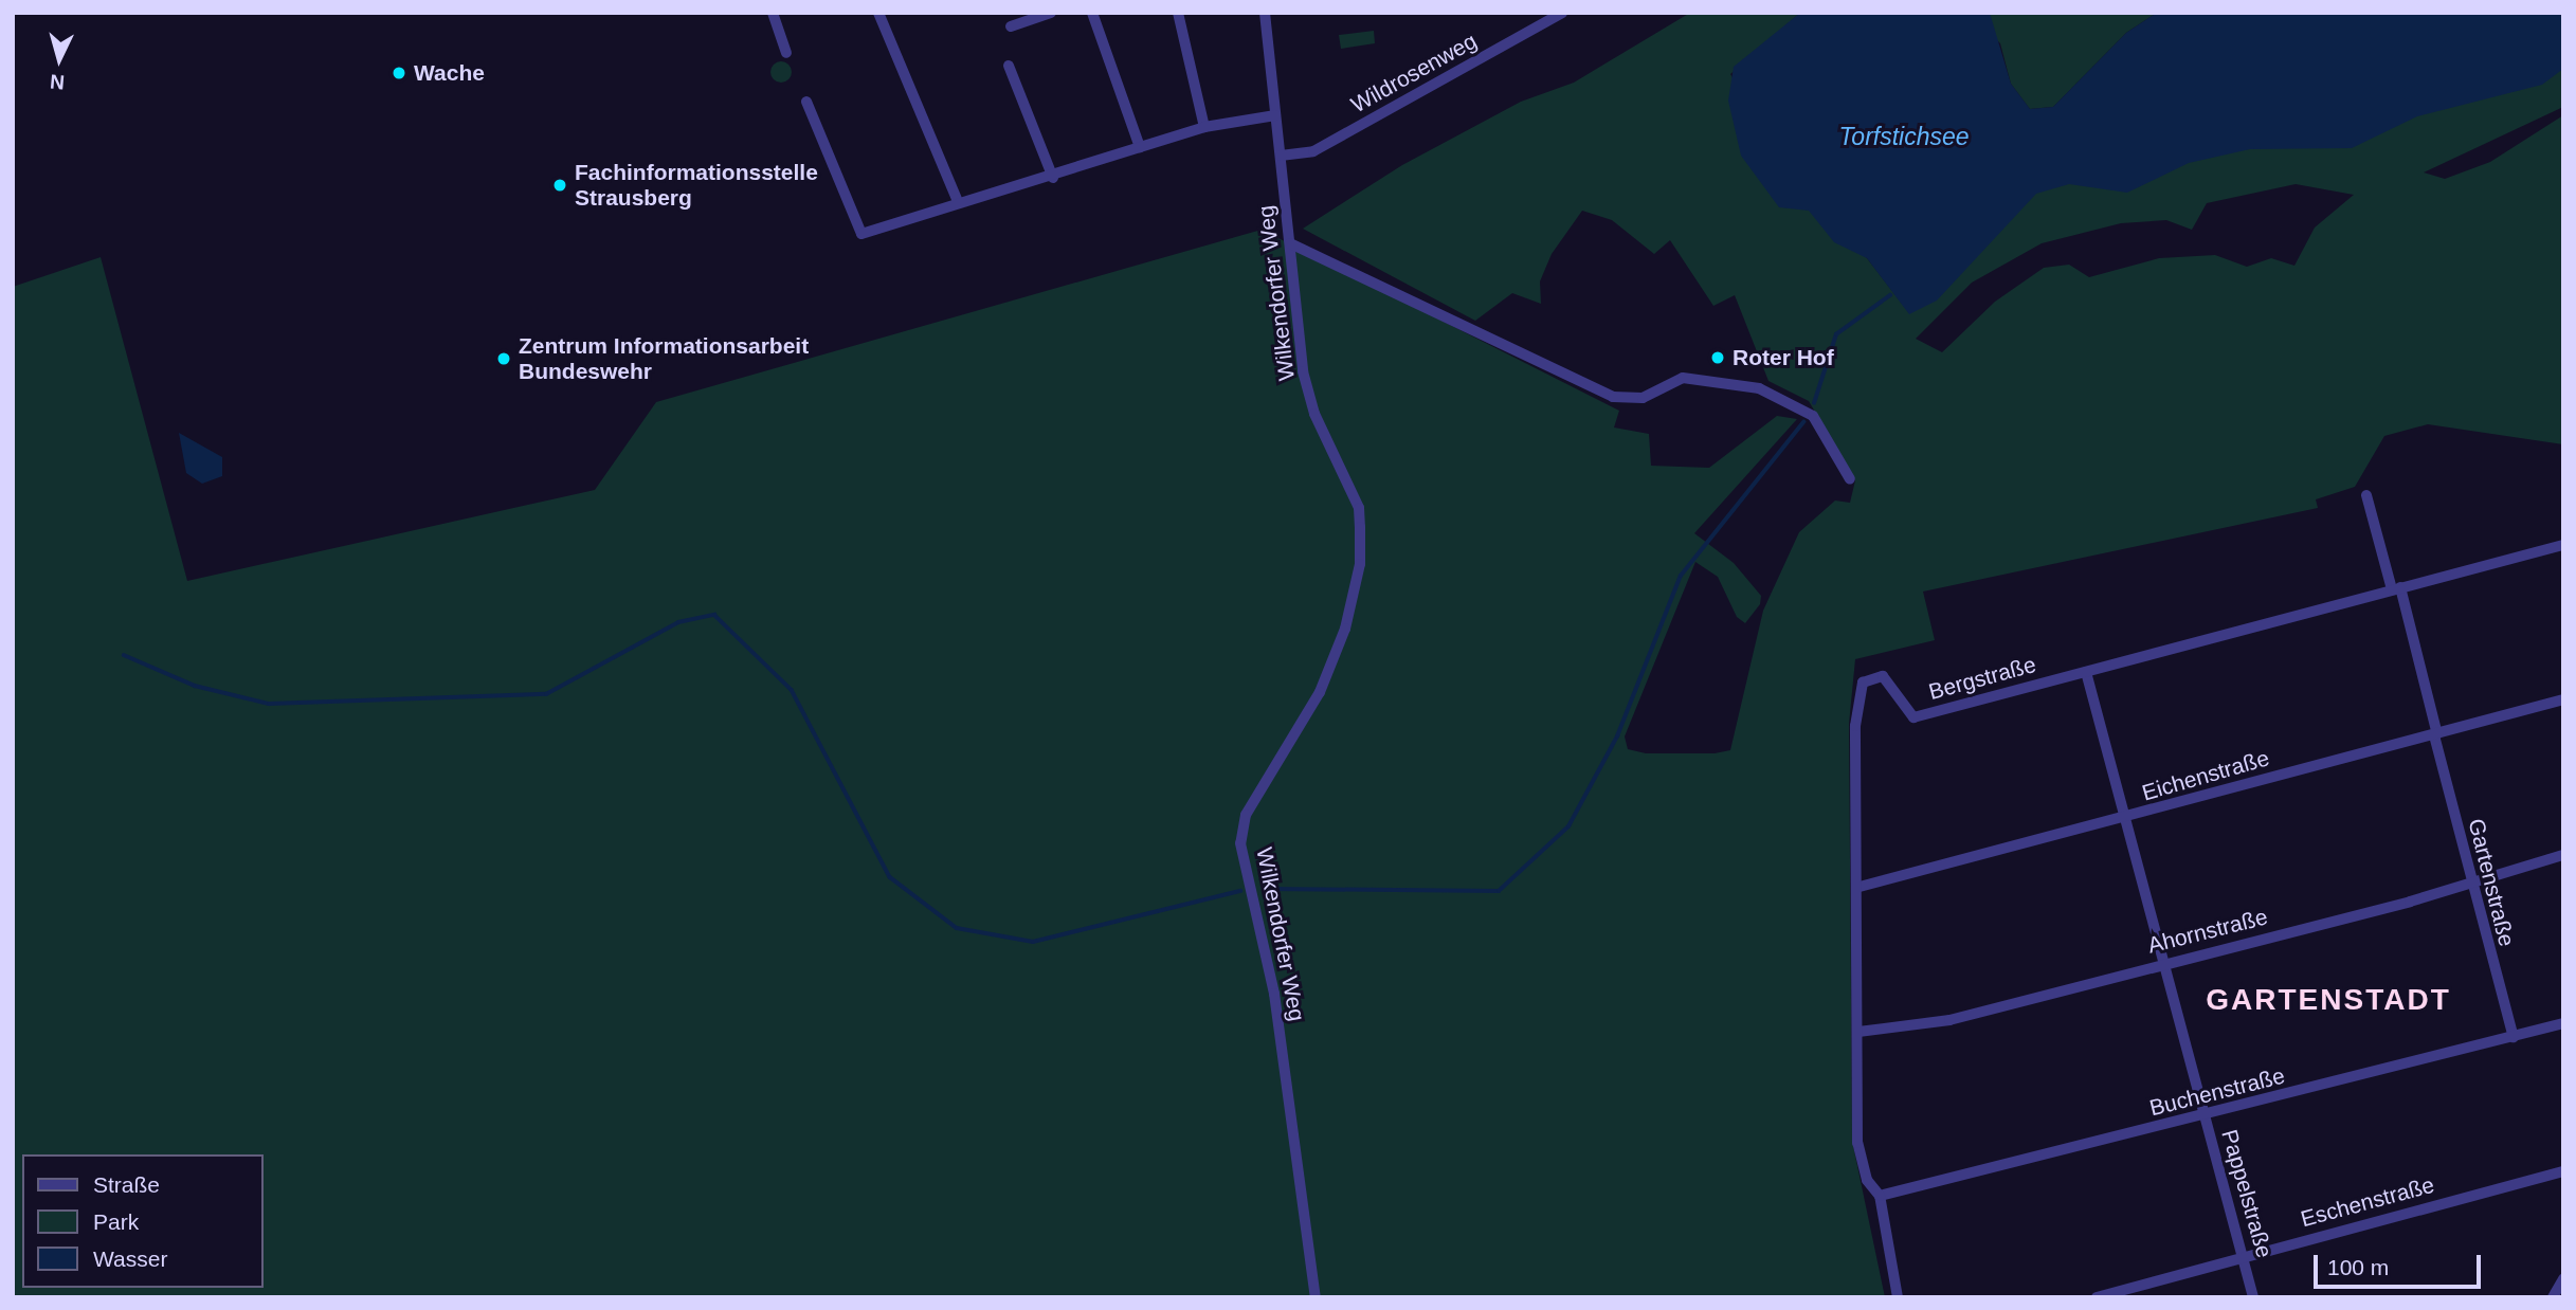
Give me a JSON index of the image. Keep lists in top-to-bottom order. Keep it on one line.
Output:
{"streets":{"street":["Wildrosenweg","Wilkendorfer Weg","Bergstraße","Eichenstraße","Gartenstraße","Ahornstraße","Buchenstraße","Pappelstraße","Eschenstraße"]},"crossings":[["Wildrosenweg","Wilkendorfer Weg"],["Bergstraße","Eichenstraße"],["Bergstraße","Gartenstraße"],["Bergstraße","Ahornstraße"],["Bergstraße","Buchenstraße"],["Bergstraße","Pappelstraße"],["Eichenstraße","Gartenstraße"],["Eichenstraße","Pappelstraße"],["Gartenstraße","Ahornstraße"],["Gartenstraße","Buchenstraße"],["Ahornstraße","Pappelstraße"],["Buchenstraße","Pappelstraße"],["Pappelstraße","Eschenstraße"]],"districts":["GARTENSTADT"],"water":["Torfstichsee"],"places":["Wache","Fachinformationsstelle Strausberg","Roter Hof","Zentrum Informationsarbeit Bundeswehr"],"legend":["Straße","Park","Wasser"],"scale_bar":"100 m","north":"bottom"}
